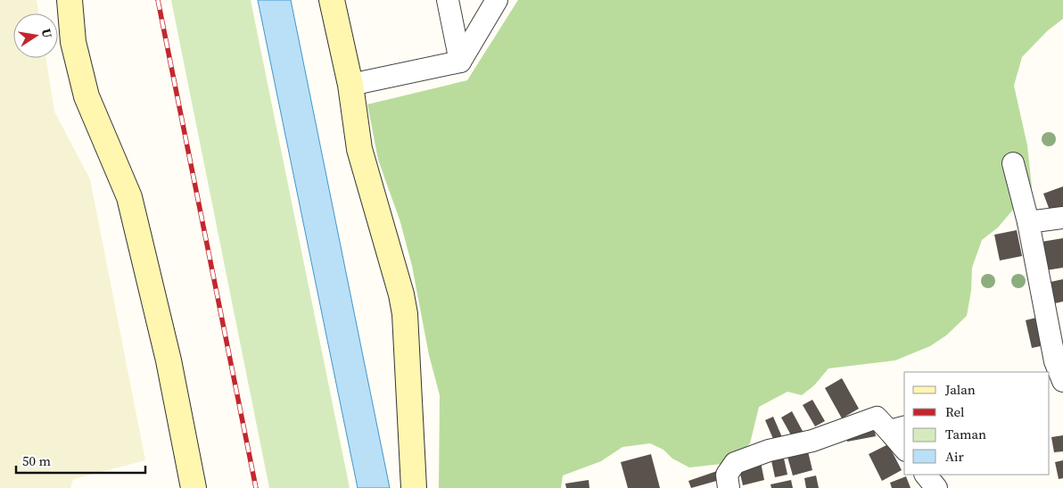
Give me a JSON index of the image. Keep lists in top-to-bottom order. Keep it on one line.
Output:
{"legend":["Jalan","Rel","Taman","Air"],"scale_bar":"50 m","north":"right"}
